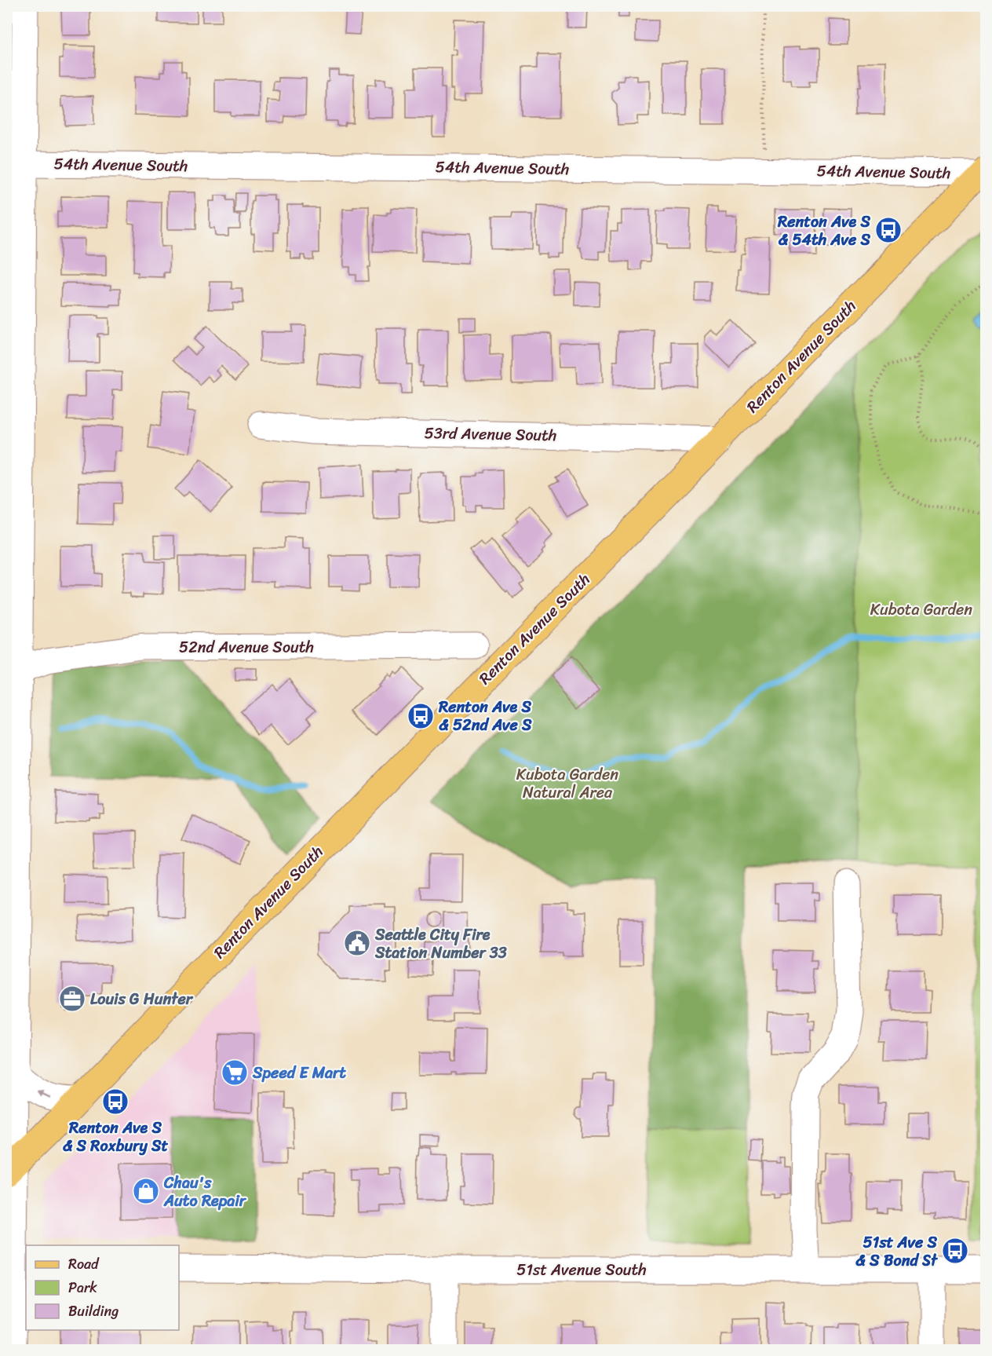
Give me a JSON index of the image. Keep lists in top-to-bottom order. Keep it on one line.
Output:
{"streets":{"main road":["Renton Avenue South"],"street":["54th Avenue South","53rd Avenue South","52nd Avenue South","51st Avenue South"]},"crossings":[["54th Avenue South","Renton Avenue South"],["Renton Avenue South","53rd Avenue South"]],"parks":["Kubota Garden","Kubota Garden Natural Area"],"places":{"bus stop":["Renton Ave S & 54th Ave S","Renton Ave S & 52nd Ave S","Renton Ave S & S Roxbury St","51st Ave S & S Bond St"],"public building":["Seattle City Fire Station Number 33"],"office":["Louis G Hunter"],"supermarket":["Speed E Mart"],"shop":["Chau's Auto Repair"]},"legend":["Road","Park","Building"]}
